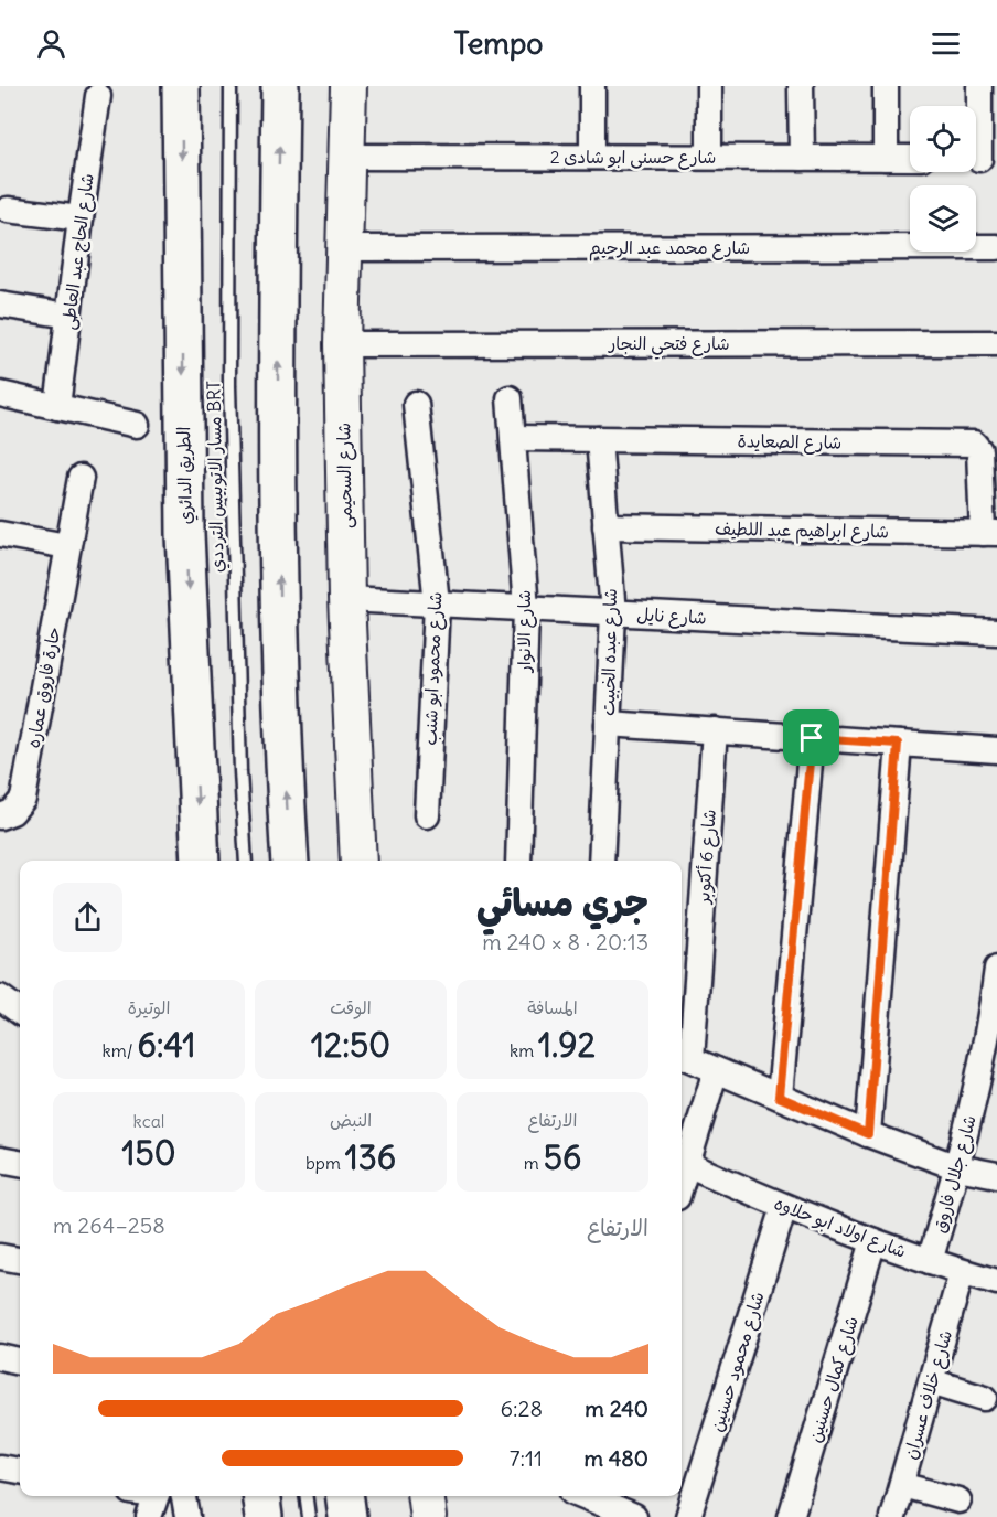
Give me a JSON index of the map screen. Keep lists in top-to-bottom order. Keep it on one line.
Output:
{"streets":{"highway":["الطريق الدائري"],"street":["شارع حسنى ابو شادى 2","شارع محمد عبد الرحيم","شارع الحاج عبد العاطى","شارع فتحي النجار","شارع الصعايدة","شارع السحيمى","شارع ابراهيم عبد اللطيف","شارع نايل","شارع الانوار","شارع عبده الخبيت","شارع محمود ابو شنب","حارة فاروق عماره","شارع 6 أكتوبر","شارع جلال فاروق","شارع اولاد ابو حلاوه","شارع محمود حسنين","شارع كمال حسنين","شارع خلاف عسران"],"lane":["مسار الاتوبيس الترددي BRT"]},"crossings":[["شارع حسنى ابو شادى 2","شارع السحيمى"],["شارع محمد عبد الرحيم","شارع السحيمى"],["شارع فتحي النجار","شارع السحيمى"],["شارع الصعايدة","شارع ابراهيم عبد اللطيف"],["شارع الصعايدة","شارع الانوار"],["شارع الصعايدة","شارع عبده الخبيت"],["شارع السحيمى","شارع نايل"],["شارع ابراهيم عبد اللطيف","شارع عبده الخبيت"],["شارع نايل","شارع الانوار"],["شارع نايل","شارع عبده الخبيت"],["شارع نايل","شارع محمود ابو شنب"],["شارع جلال فاروق","شارع اولاد ابو حلاوه"],["شارع اولاد ابو حلاوه","شارع محمود حسنين"],["شارع اولاد ابو حلاوه","شارع كمال حسنين"],["شارع اولاد ابو حلاوه","شارع خلاف عسران"]],"page":{"header":"Tempo","heading":["جري مسائي","20:13 · 8 × 240 m"],"stats":[["المسافة","1.92 km"],["الوقت","12:50"],["الوتيرة","6:41 /km"],["الارتفاع","56 m"],["النبض","136 bpm"],["kcal","150"]],"chart":["الارتفاع","258–264 m"],"list":[{"name":"240 m","note":"6:28"},{"name":"480 m","note":"7:11"}]}}
